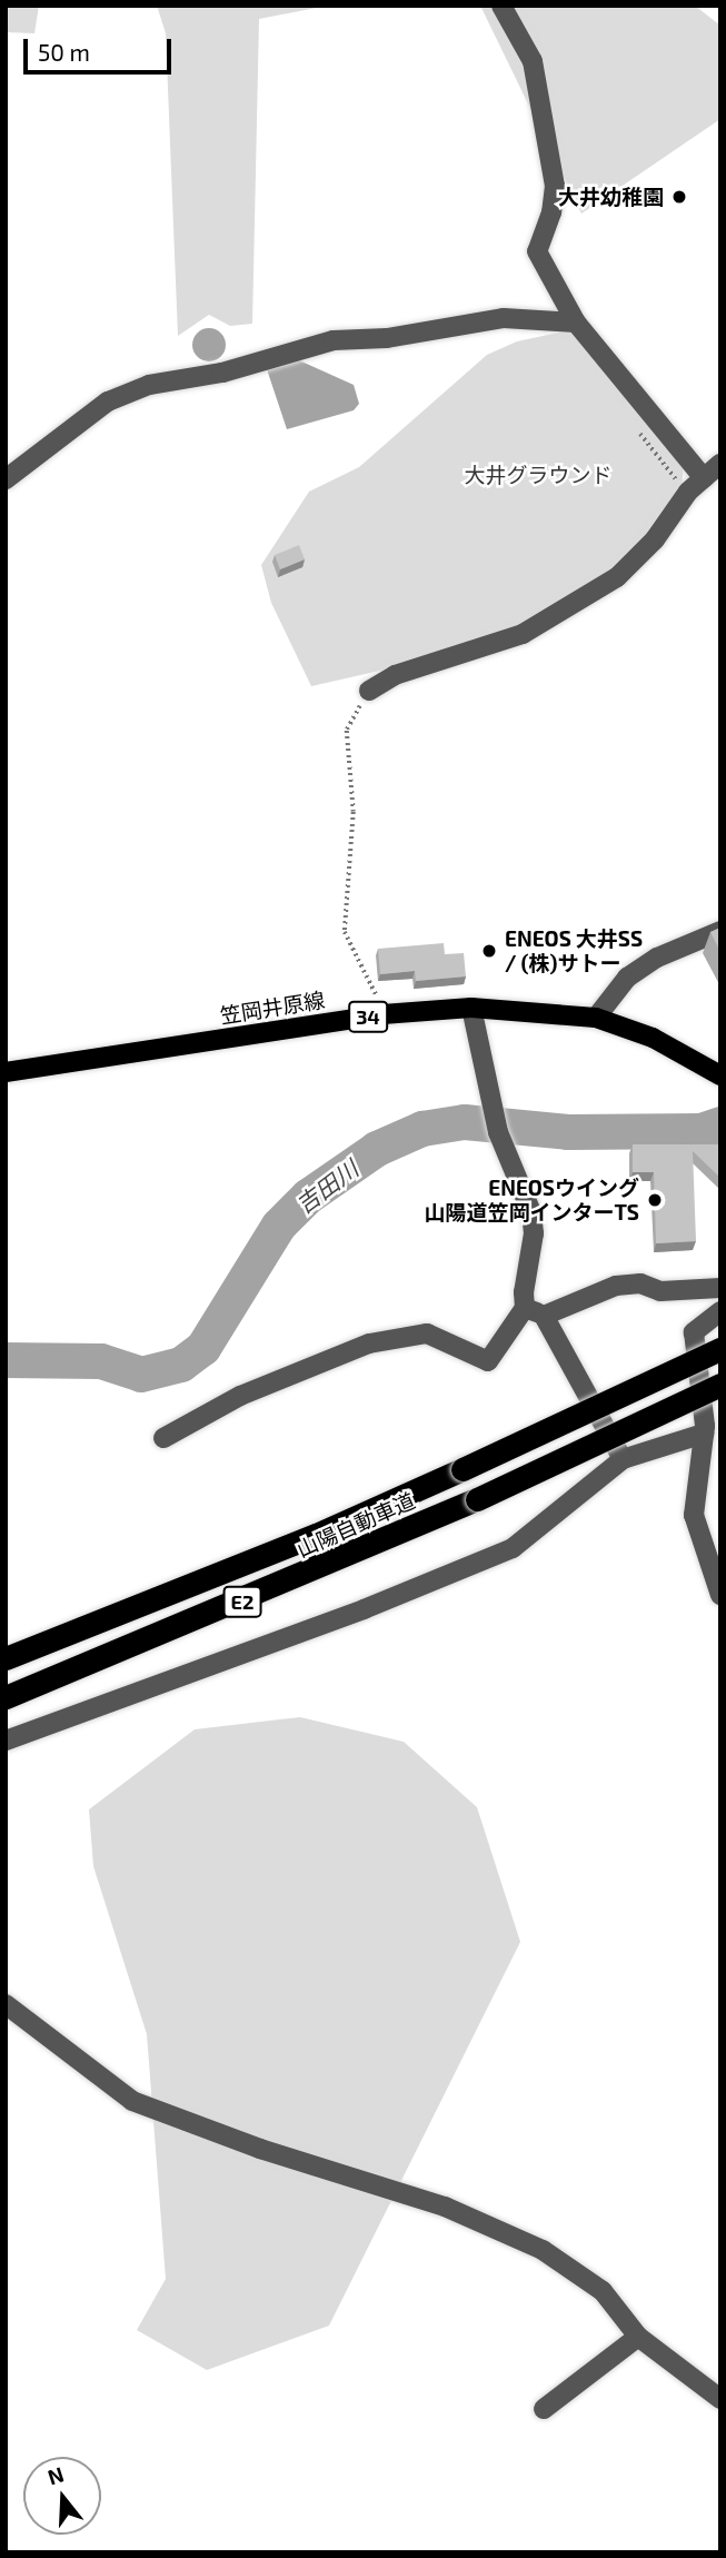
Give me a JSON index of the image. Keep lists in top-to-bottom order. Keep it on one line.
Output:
{"streets":{"highway":["山陽自動車道","E2"],"main road":["笠岡井原線","34"]},"water":["吉田川"],"parks":["大井グラウンド"],"places":["大井幼稚園","ENEOS 大井SS / (株)サトー","ENEOSウイング 山陽道笠岡インターTS"],"scale_bar":"50 m","north":"top"}
